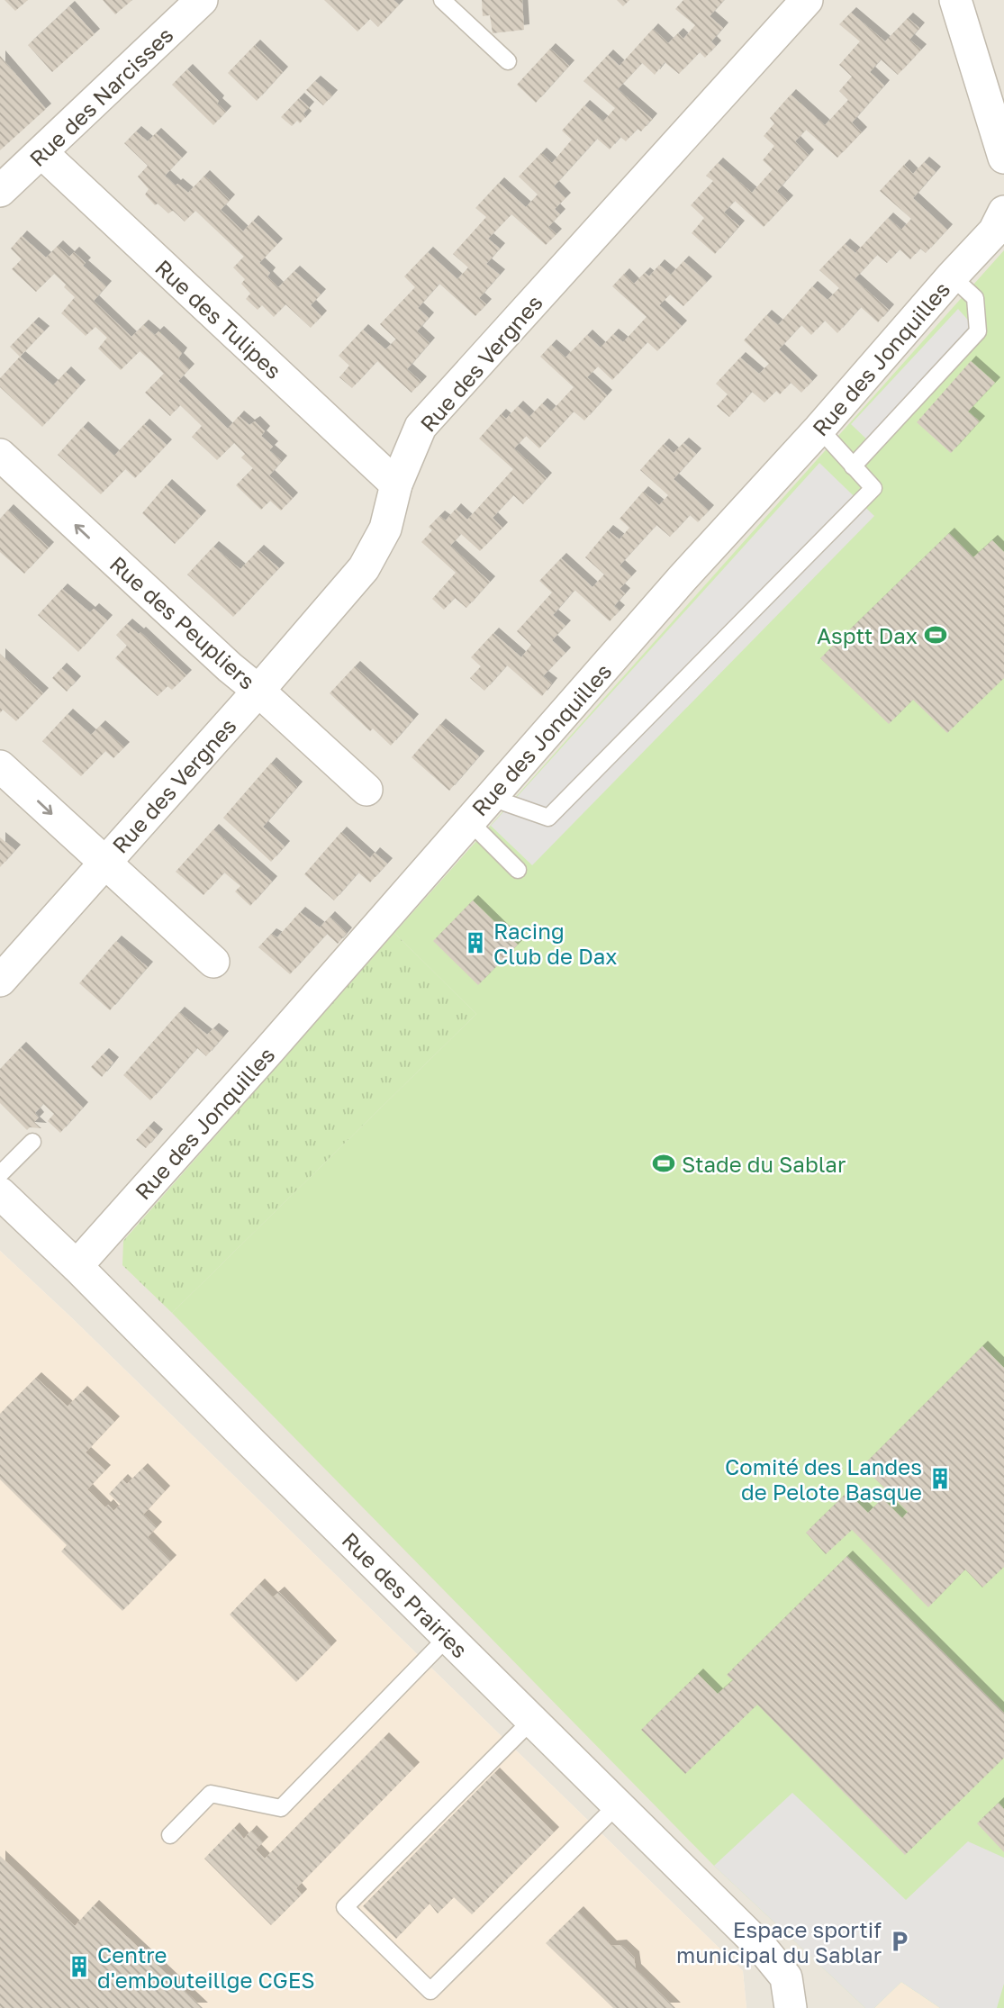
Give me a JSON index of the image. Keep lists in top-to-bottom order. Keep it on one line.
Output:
{"streets":{"street":["Rue des Narcisses","Rue des Tulipes","Rue des Jonquilles","Rue des Vergnes","Rue des Peupliers","Rue des Prairies"]},"crossings":[["Rue des Narcisses","Rue des Tulipes"],["Rue des Tulipes","Rue des Vergnes"],["Rue des Jonquilles","Rue des Prairies"],["Rue des Vergnes","Rue des Peupliers"]],"places":{"sports":["Asptt Dax","Stade du Sablar"],"building":["Racing Club de Dax","Comité des Landes de Pelote Basque","Centre d'embouteillge CGES"],"parking":["Espace sportif municipal du Sablar"]}}
